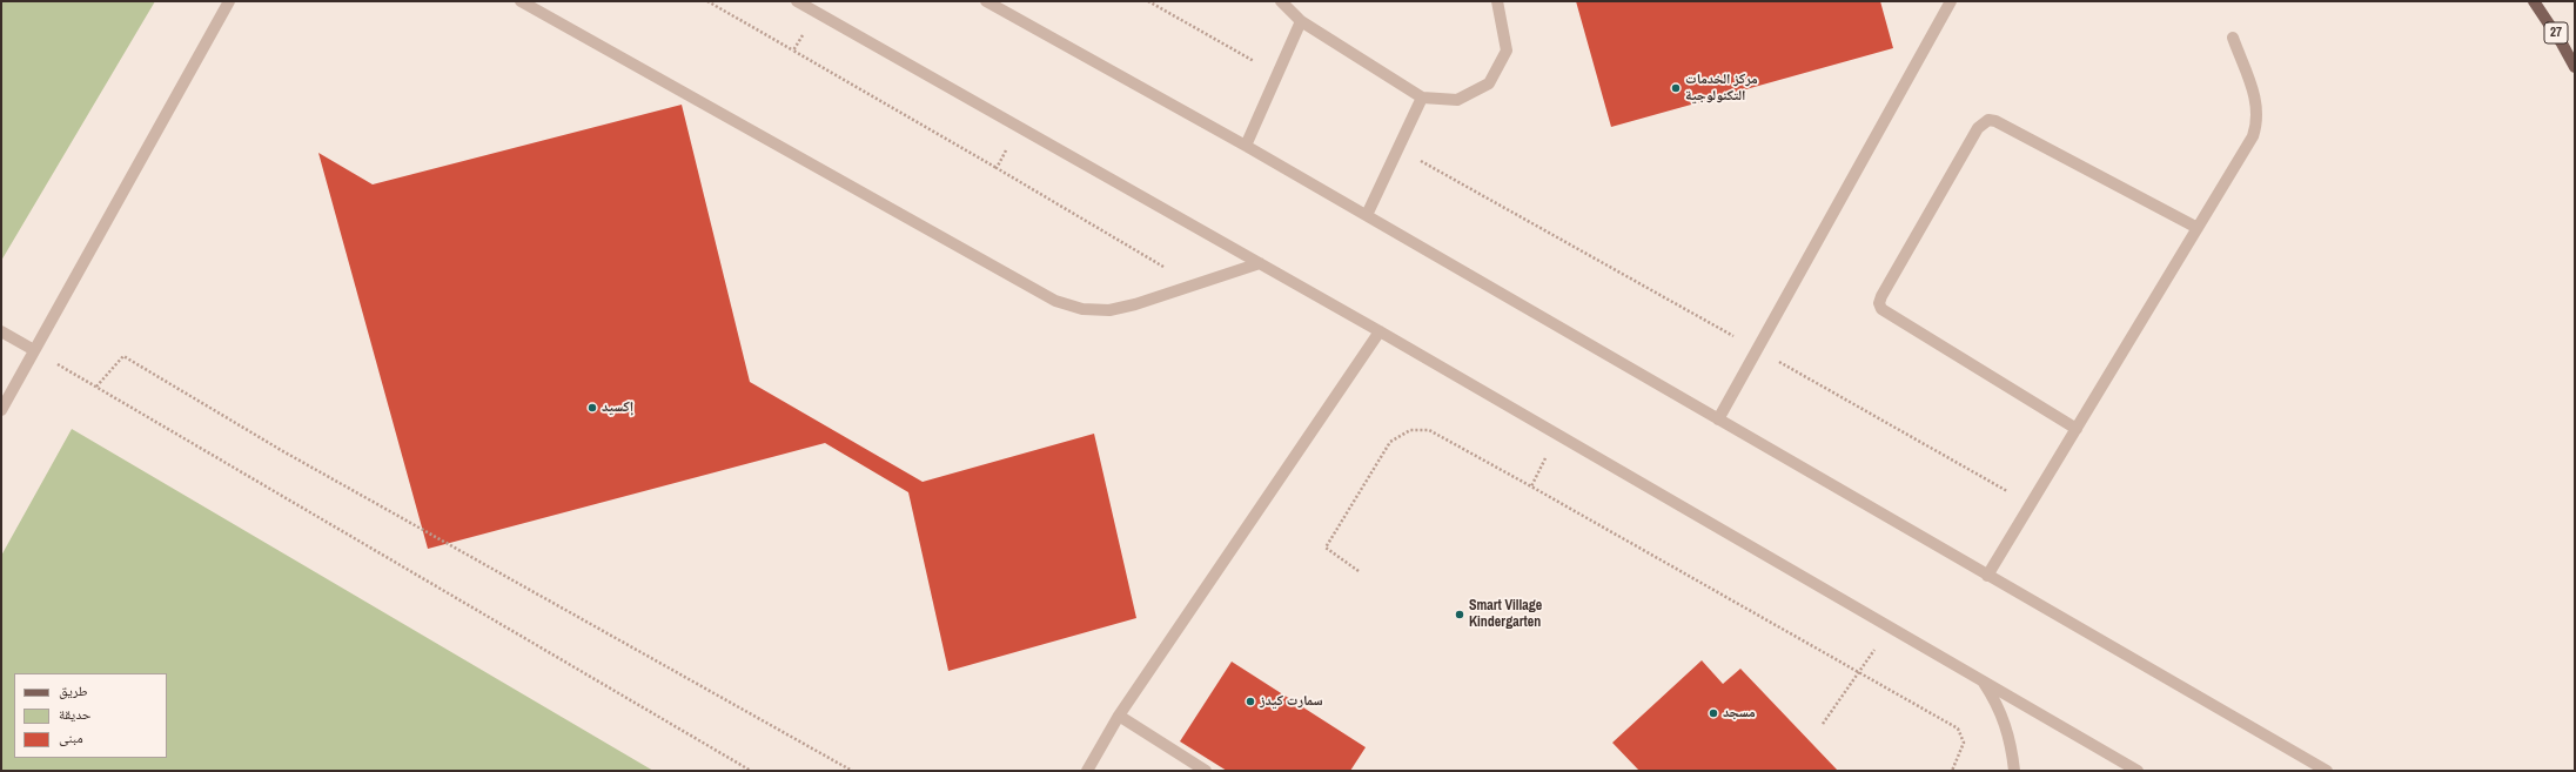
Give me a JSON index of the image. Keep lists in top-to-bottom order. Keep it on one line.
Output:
{"streets":{"main road":["27"]},"places":["مركز الخدمات التكنولوجية","إكسيد","Smart Village Kindergarten","سمارت كيدز","مسجد"],"legend":["طريق","حديقة","مبنى"]}
